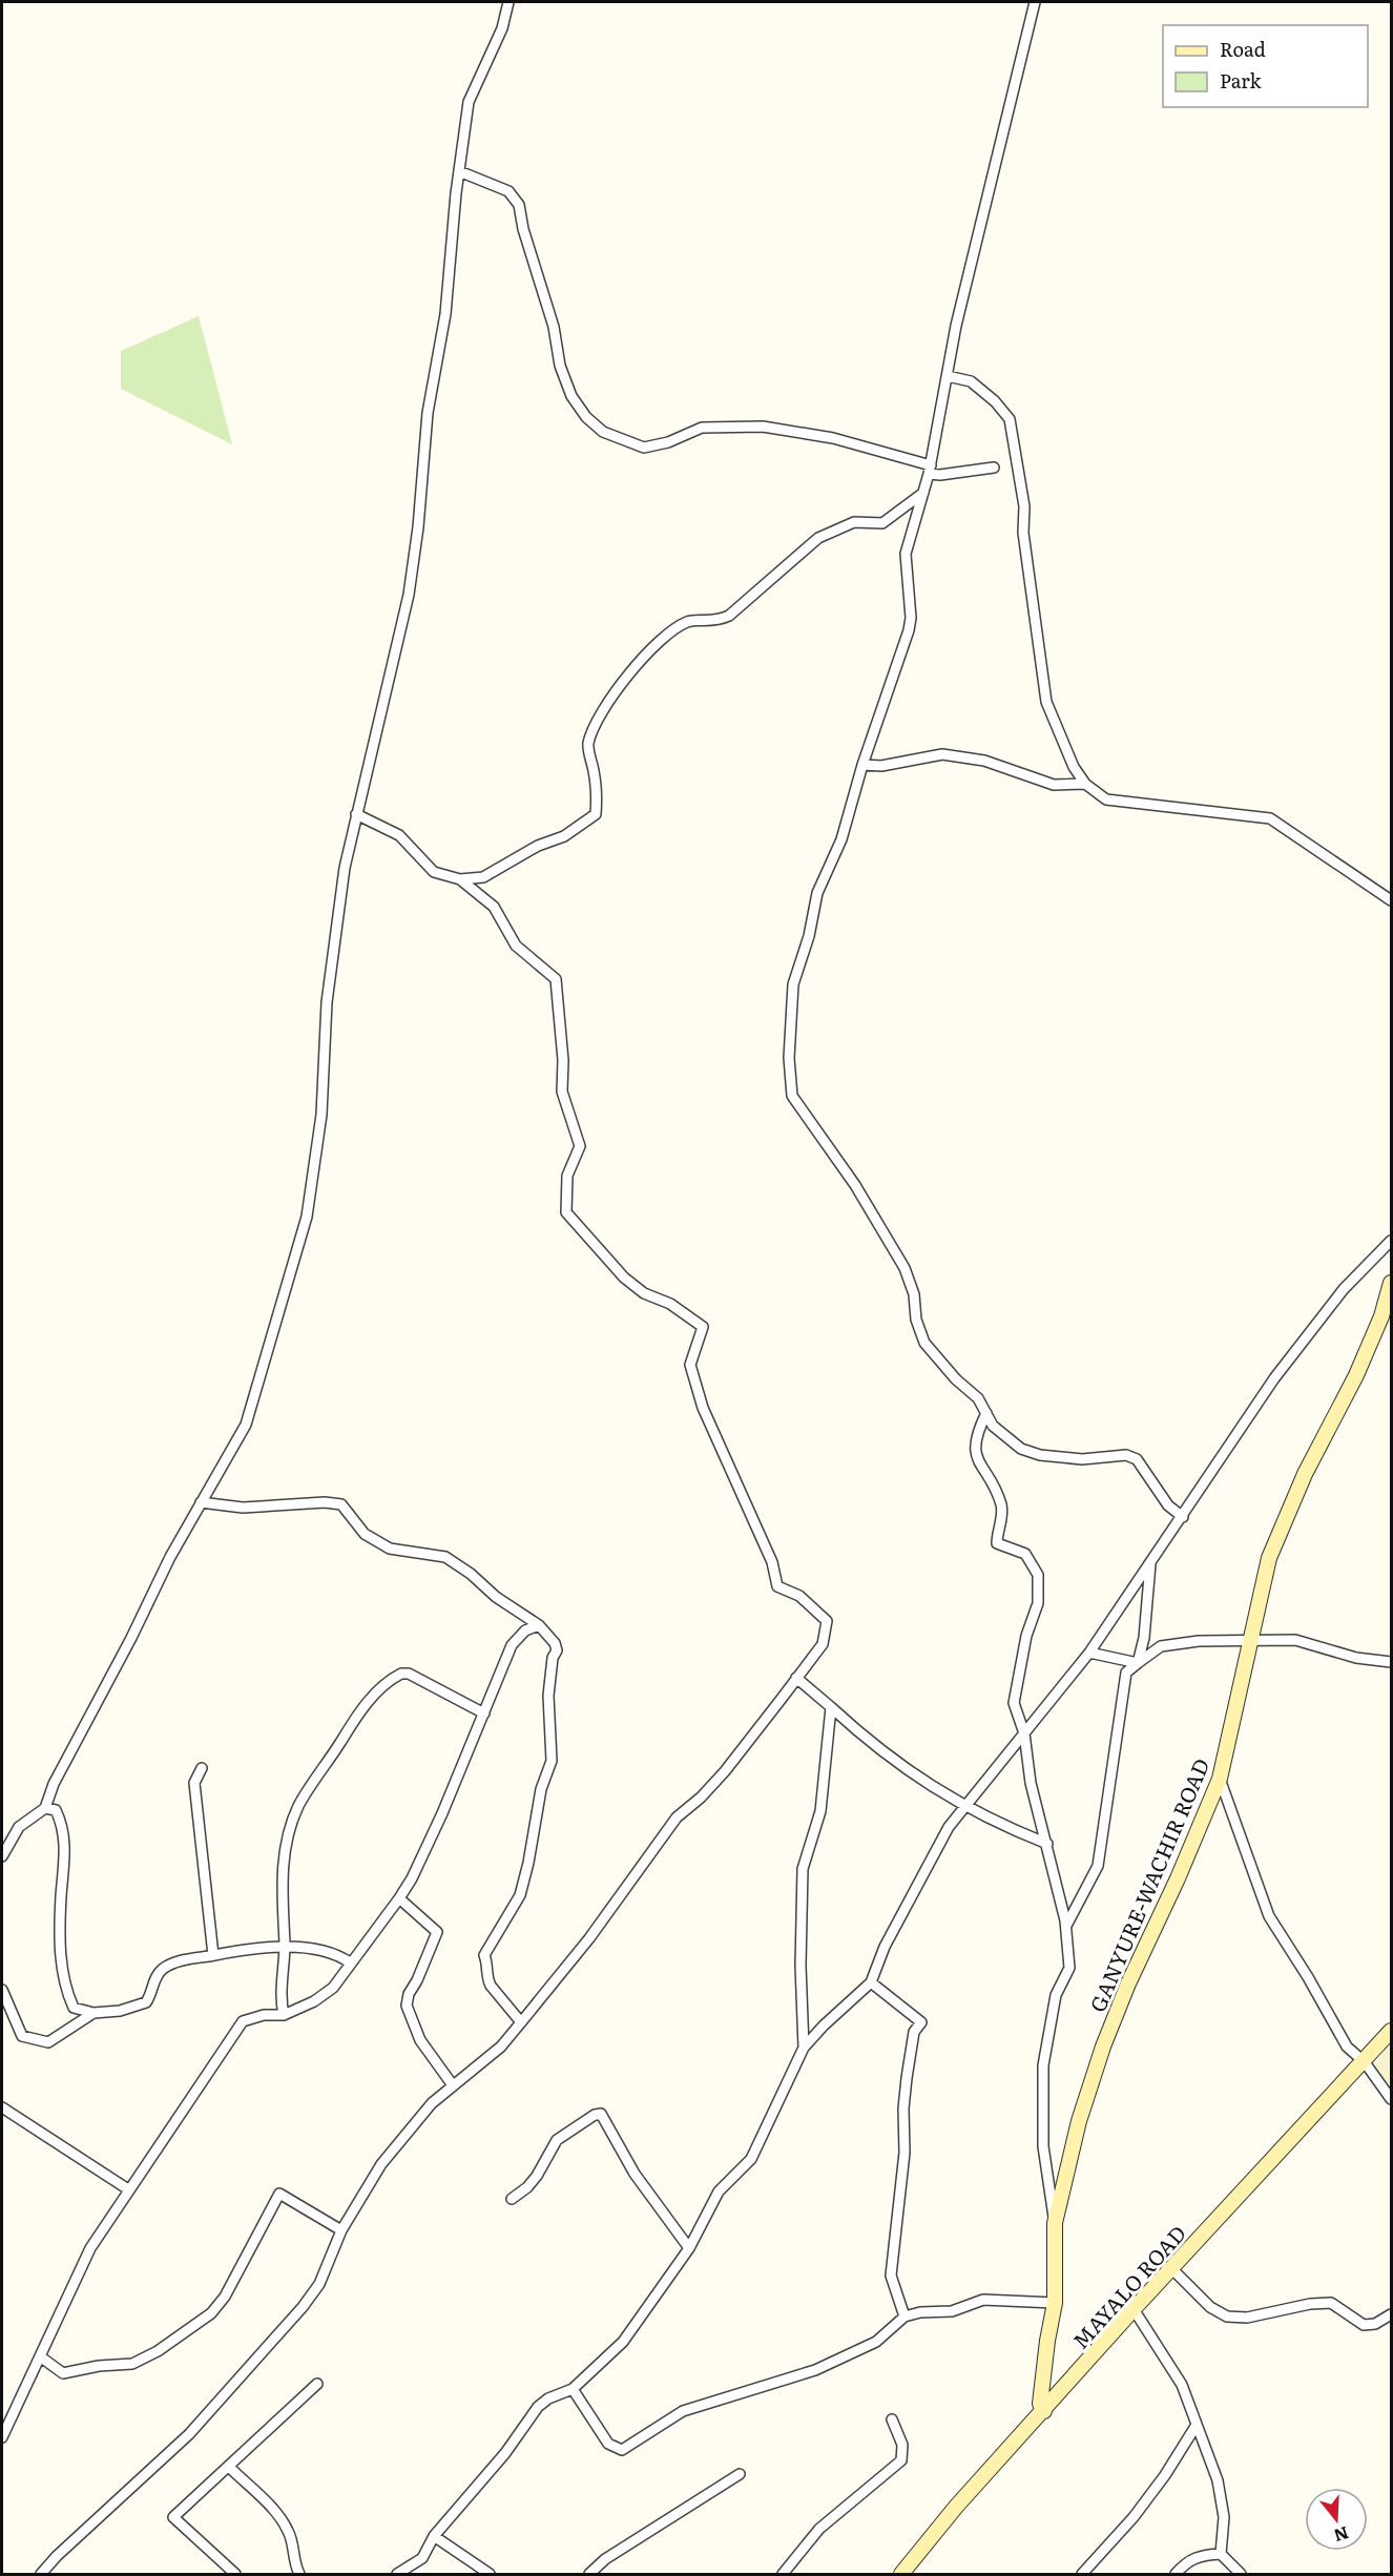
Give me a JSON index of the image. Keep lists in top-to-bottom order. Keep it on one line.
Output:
{"streets":{"street":["GANYURE-WACHIR ROAD","MAYALO ROAD"]},"crossings":[["GANYURE-WACHIR ROAD","MAYALO ROAD"]],"legend":["Road","Park"],"north":"bottom"}
